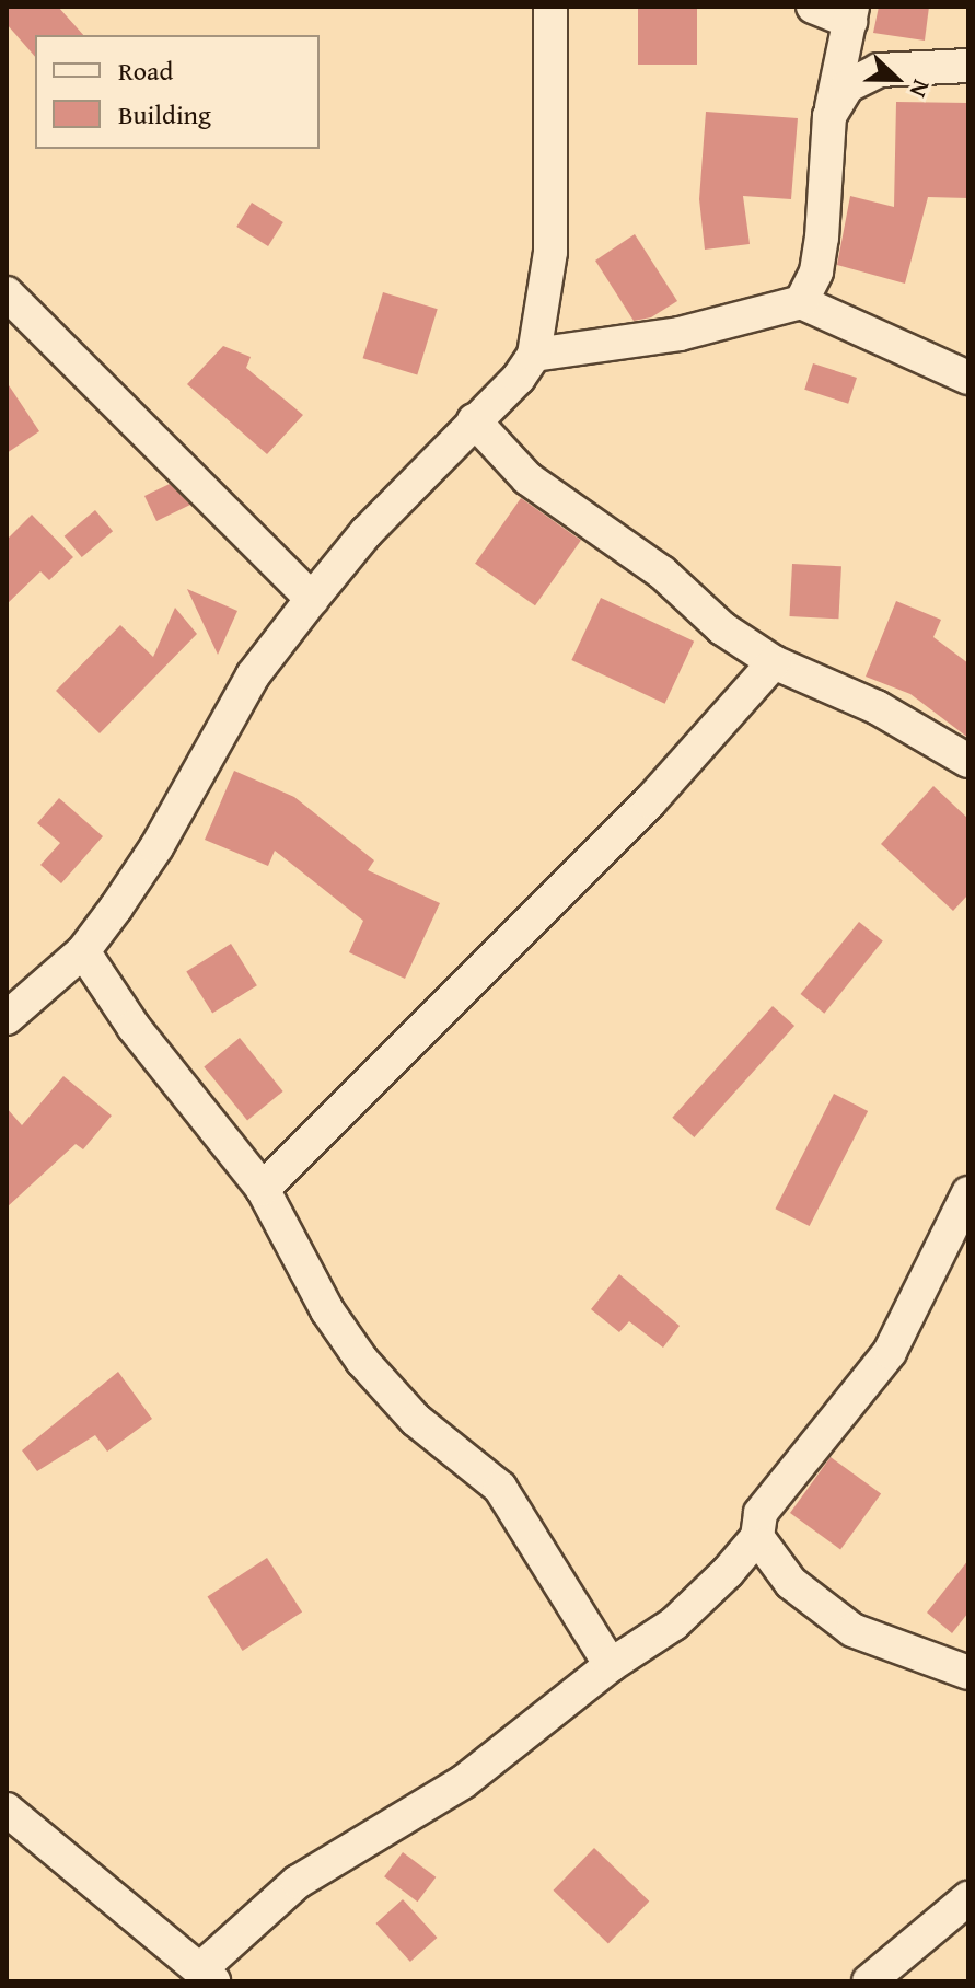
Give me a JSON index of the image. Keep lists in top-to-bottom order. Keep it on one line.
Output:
{"legend":["Road","Building"],"north":"right"}
